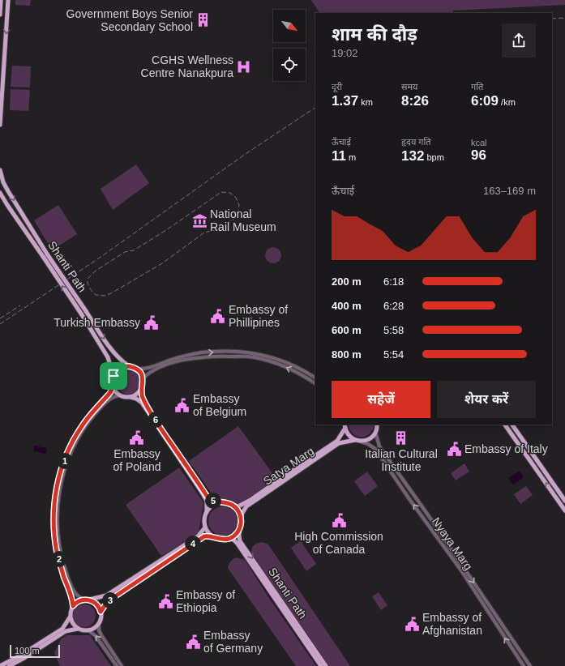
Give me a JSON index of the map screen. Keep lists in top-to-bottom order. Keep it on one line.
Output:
{"streets":{"main road":["Shanti Path","Satya Marg"],"street":["Nyaya Marg"]},"crossings":[["Shanti Path","Satya Marg"],["Satya Marg","Nyaya Marg"]],"places":{"building":["Government Boys Senior Secondary School","Italian Cultural Institute"],"hospital":["CGHS Wellness Centre Nanakpura"],"museum":["National Rail Museum"],"public building":["Embassy of Phillipines","Turkish Embassy","Embassy of Belgium","Embassy of Poland","Embassy of Italy","High Commission of Canada","Embassy of Ethiopia","Embassy of Afghanistan","Embassy of Germany"]},"scale_bar":"100 m","north":"bottom right","page":{"heading":["शाम की दौड़","19:02"],"stats":[["दूरी","1.37 km"],["समय","8:26"],["गति","6:09 /km"],["ऊँचाई","11 m"],["हृदय गति","132 bpm"],["kcal","96"]],"chart":["ऊँचाई","163–169 m"],"list":[{"name":"200 m","note":"6:18"},{"name":"400 m","note":"6:28"},{"name":"600 m","note":"5:58"},{"name":"800 m","note":"5:54"}],"buttons":["सहेजें","शेयर करें"],"pins":["6","1","5","4","2","3"],"scale":"100 m"}}
